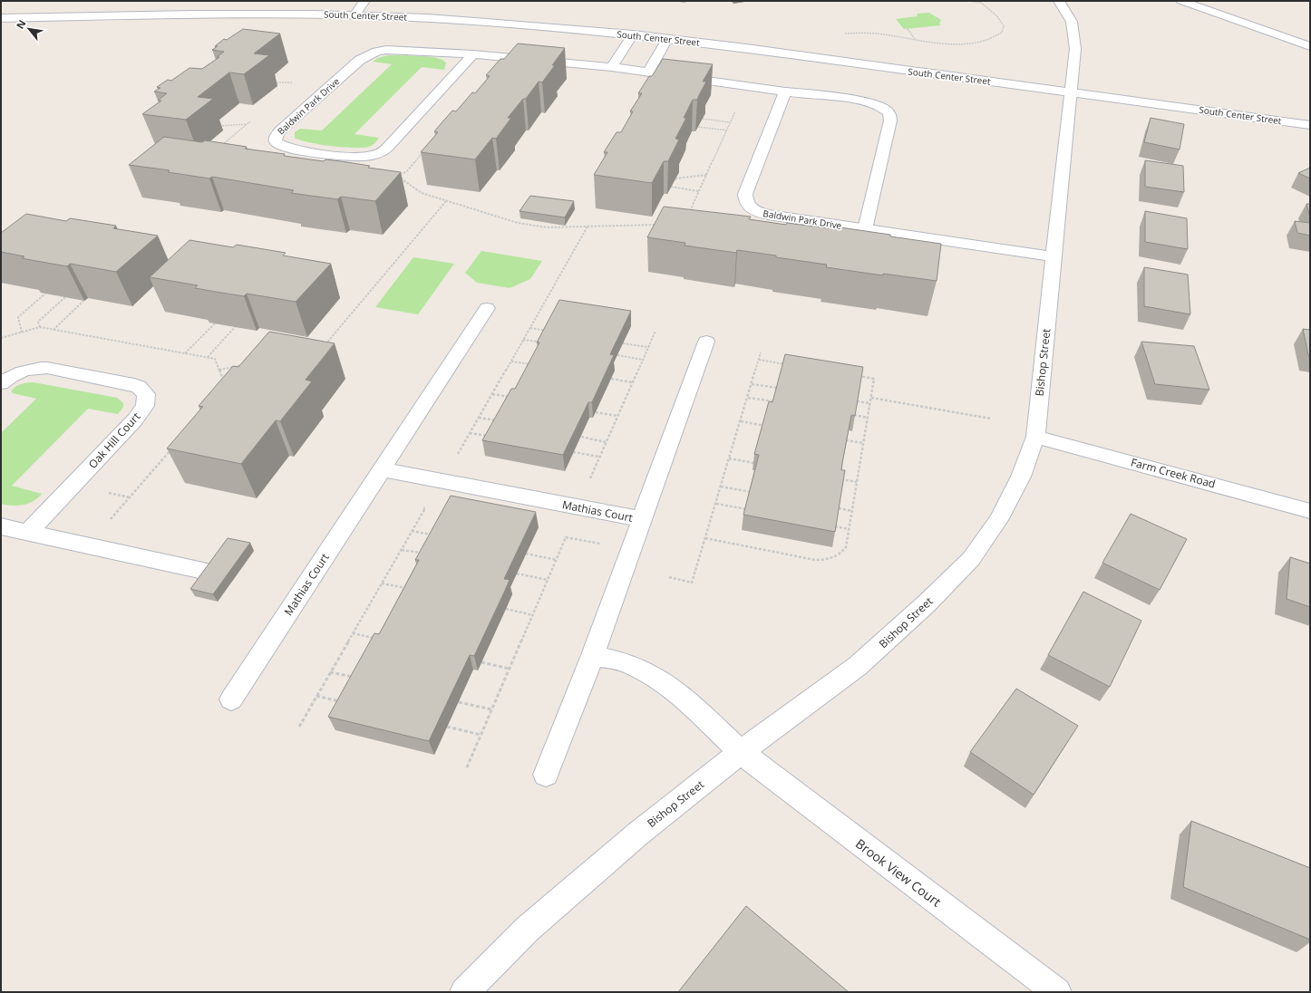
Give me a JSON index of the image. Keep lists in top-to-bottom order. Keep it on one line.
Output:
{"streets":{"street":["South Center Street","Baldwin Park Drive","Bishop Street","Oak Hill Court","Farm Creek Road","Mathias Court","Brook View Court"]},"crossings":[["South Center Street","Bishop Street"],["Baldwin Park Drive","Bishop Street"],["Bishop Street","Farm Creek Road"],["Bishop Street","Brook View Court"]],"north":"top left"}
